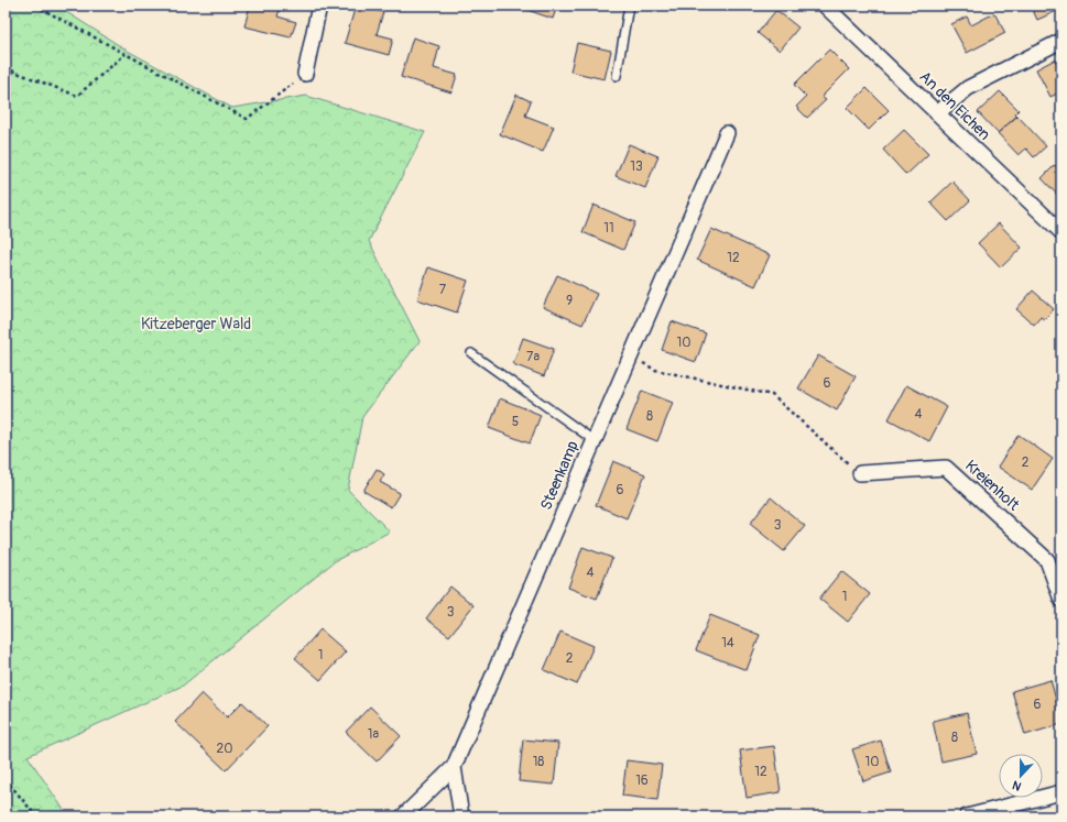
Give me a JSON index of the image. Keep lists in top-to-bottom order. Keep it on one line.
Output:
{"streets":{"street":["An den Eichen","Steenkamp","Kreienholt"]},"parks":["Kitzeberger Wald"],"house_numbers":["13","11","12","7","9","10","7a","6","4","8","5","2","6","3","4","1","3","14","1","2","6","1a","8","20","18","10","12","16"],"north":"bottom"}
